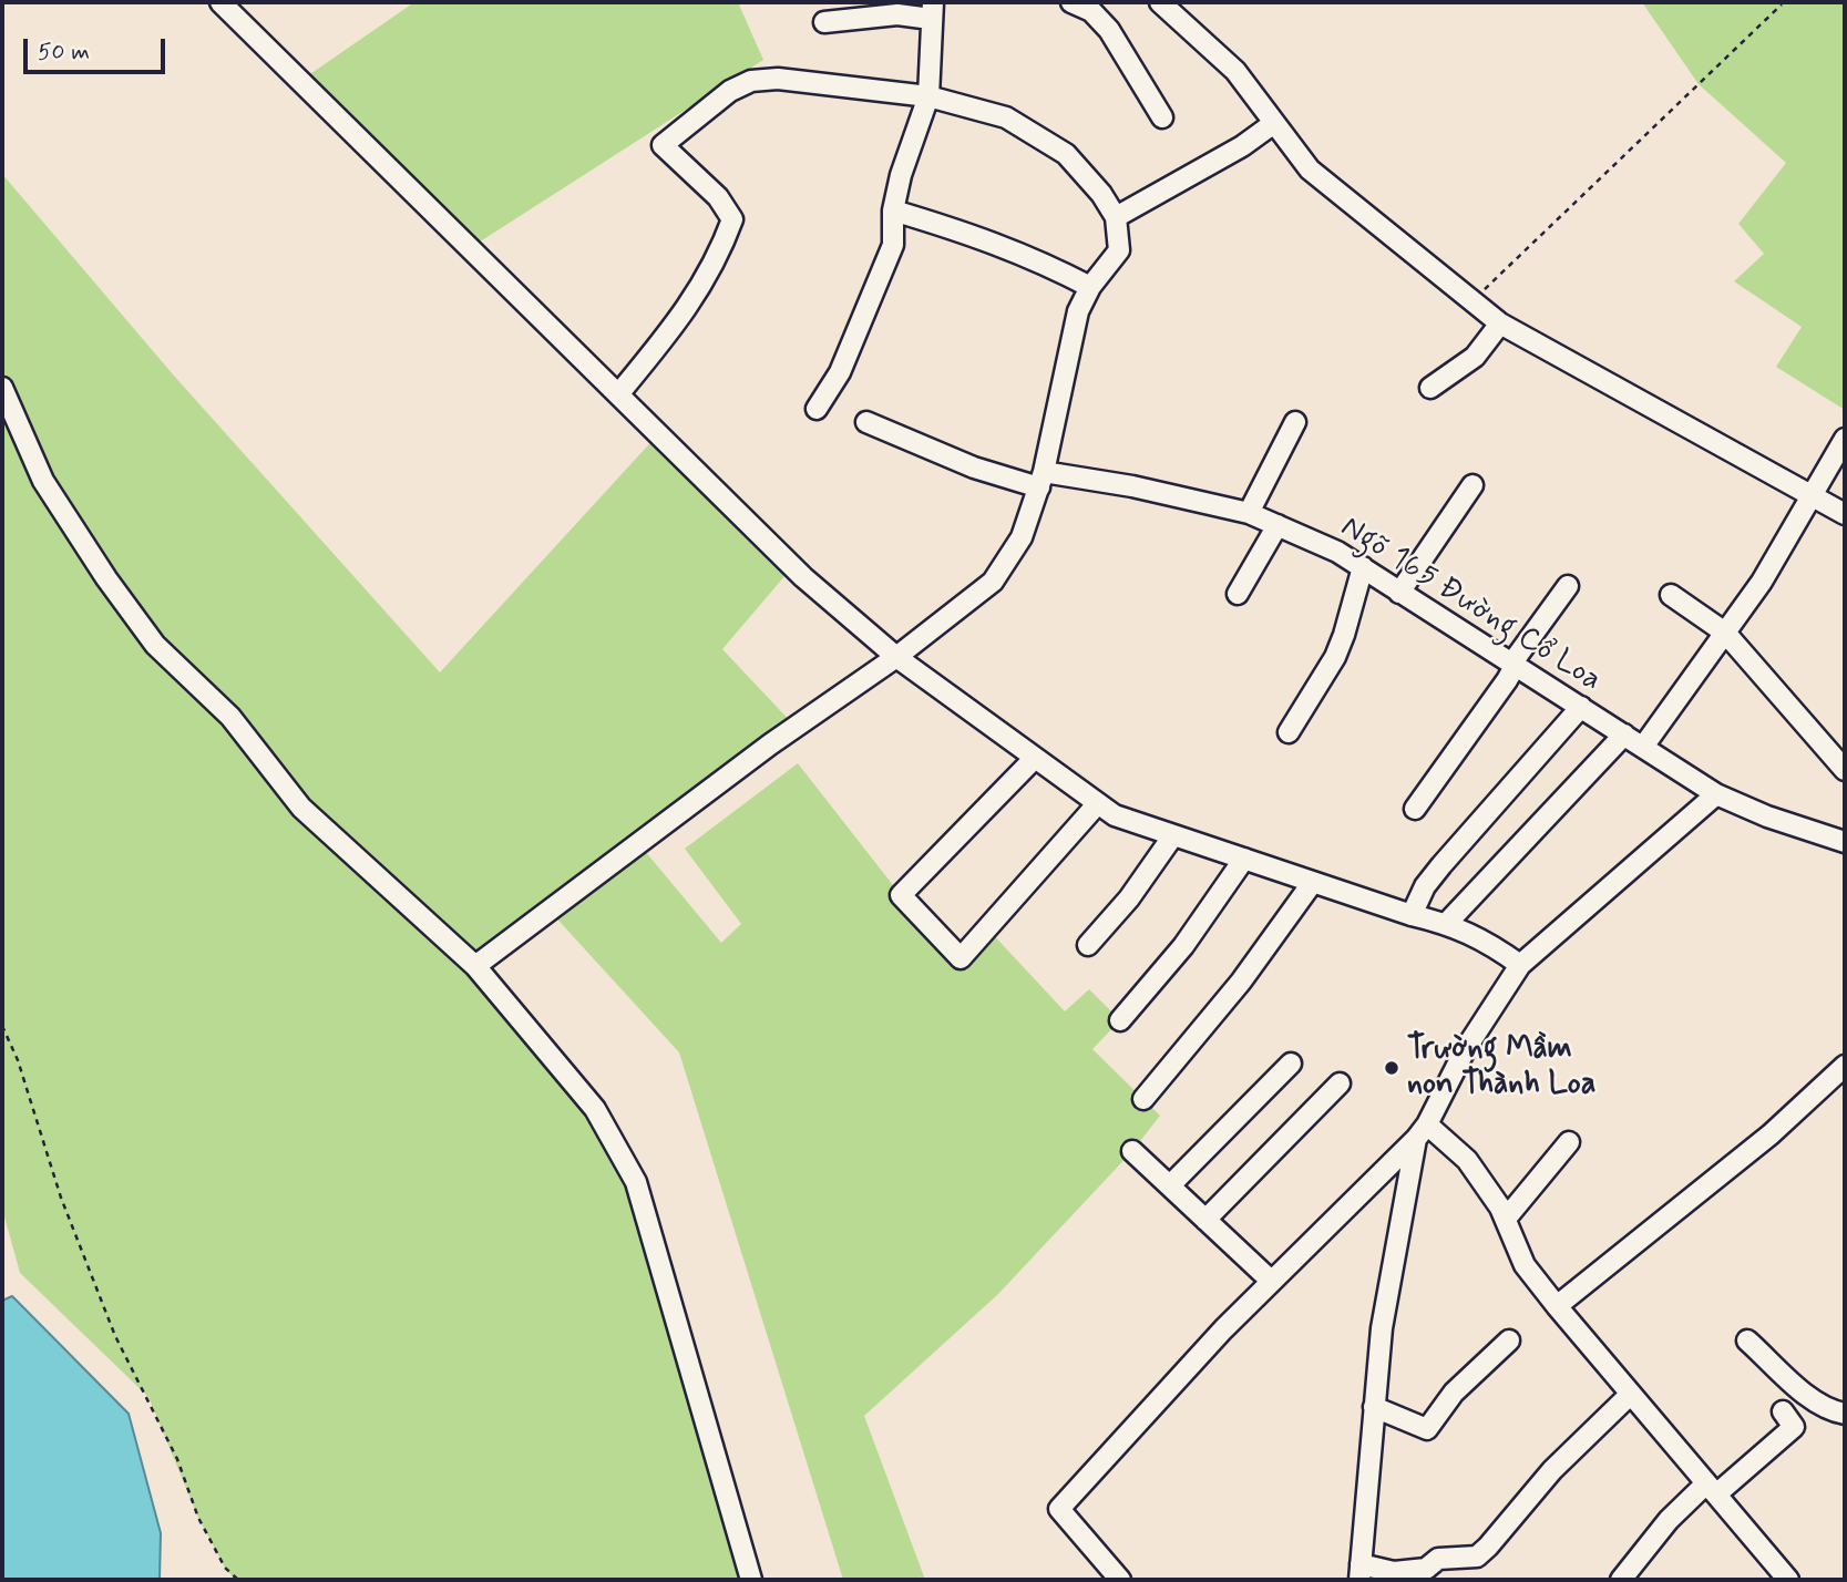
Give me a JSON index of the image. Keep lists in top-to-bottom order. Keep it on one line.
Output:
{"streets":{"street":["Ngõ 165 Đường Cổ Loa"]},"places":["Trường Mầm non Thành Loa"],"scale_bar":"50 m"}
